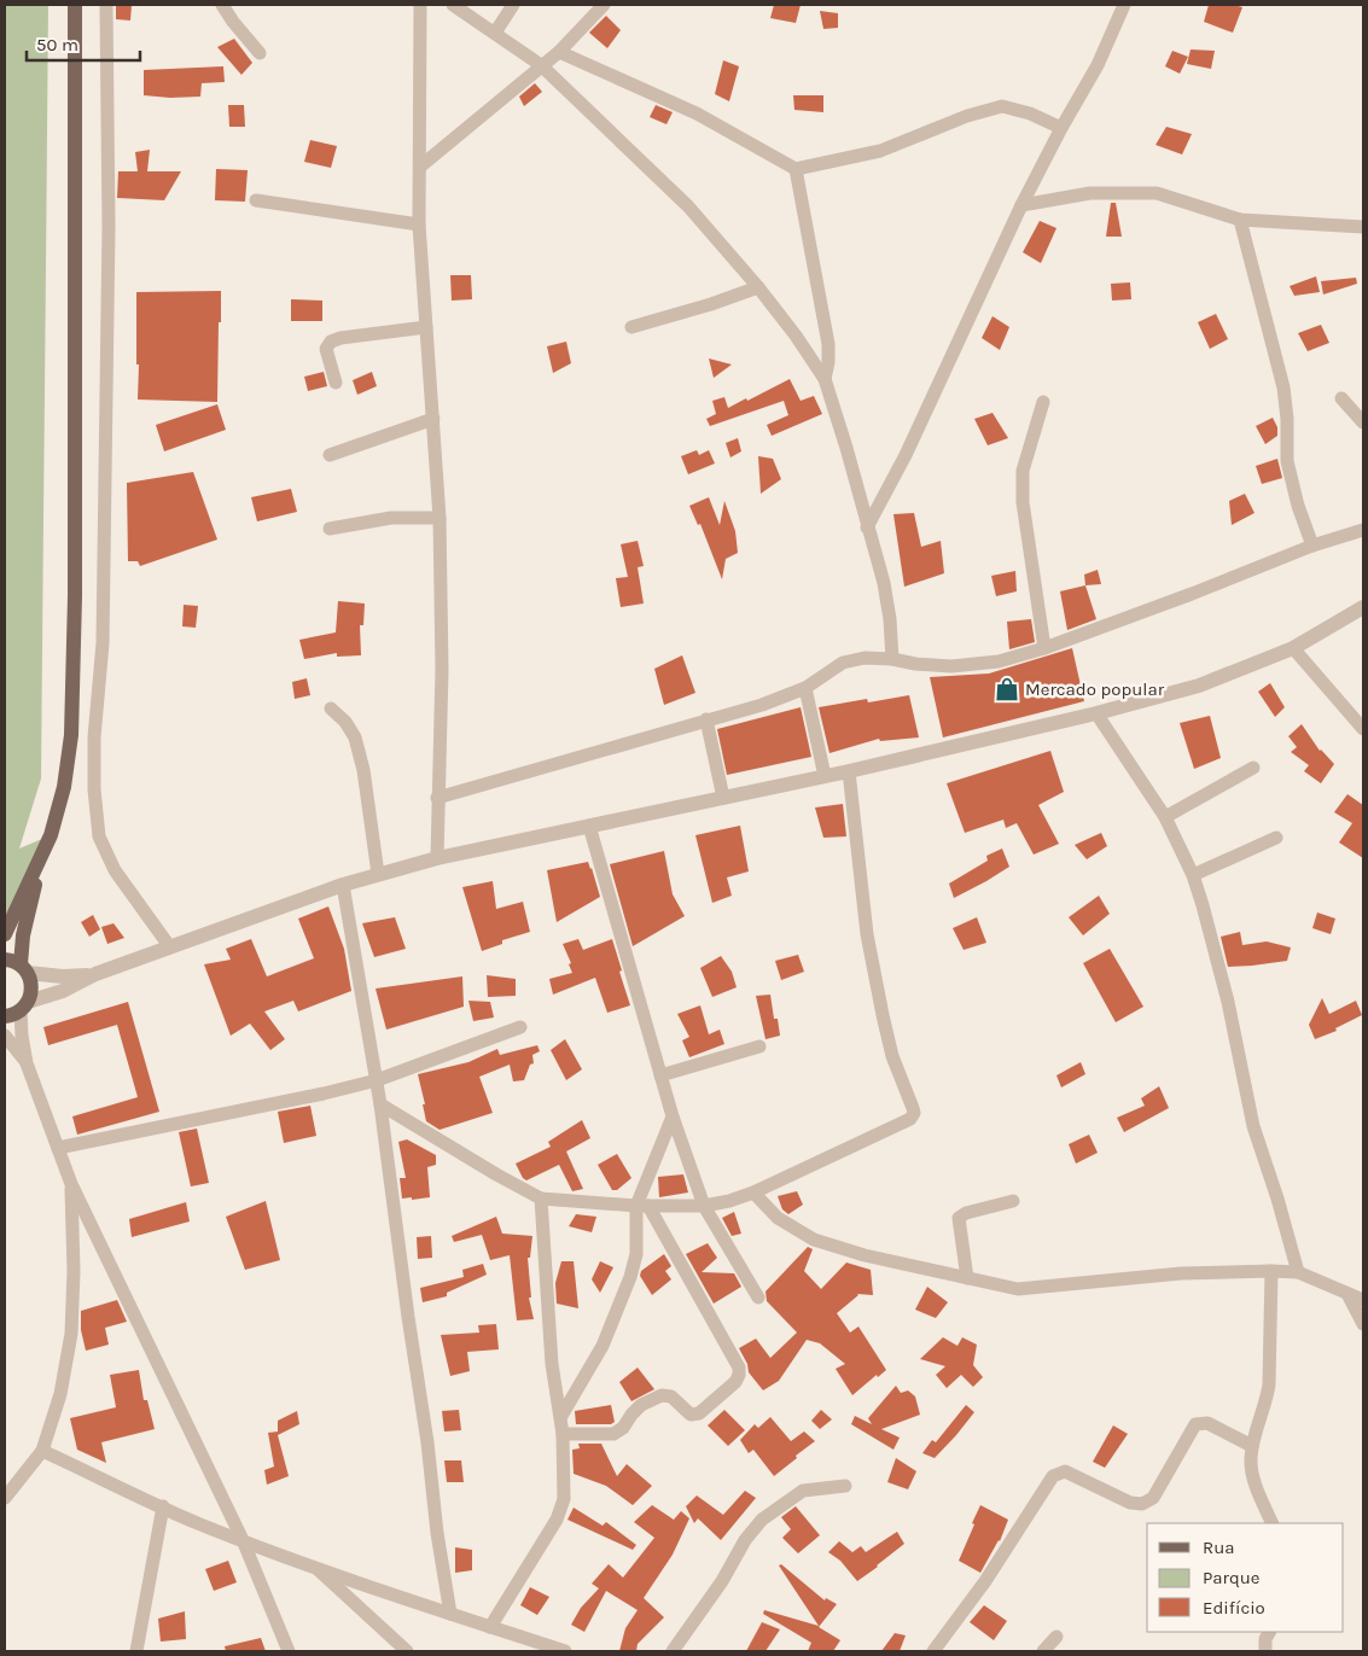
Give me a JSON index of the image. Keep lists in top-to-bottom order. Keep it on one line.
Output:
{"places":{"shop":["Mercado popular"]},"legend":["Rua","Parque","Edifício"],"scale_bar":"50 m"}
